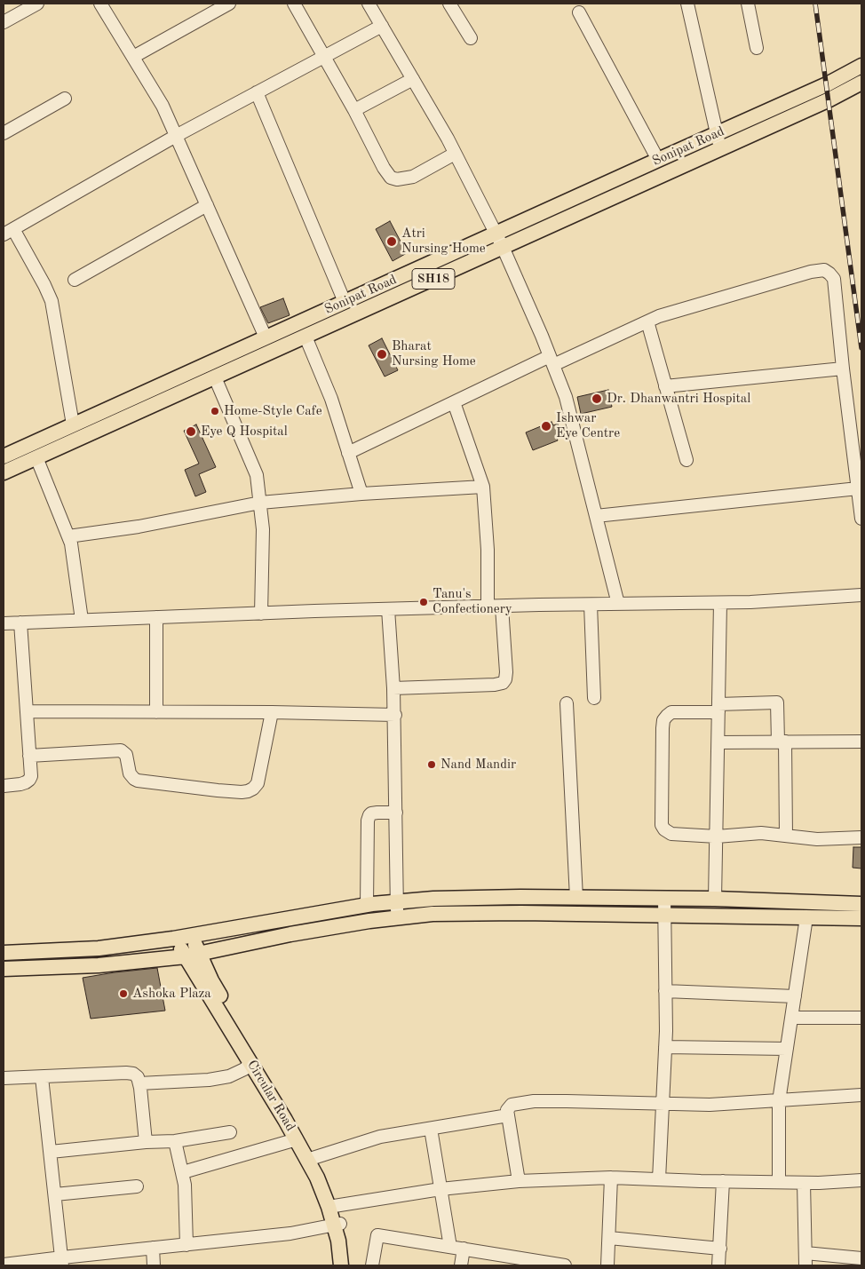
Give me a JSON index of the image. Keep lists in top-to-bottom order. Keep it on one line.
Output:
{"streets":{"main road":["Sonipat Road","SH18","Circular Road"]},"places":["Atri Nursing Home","Bharat Nursing Home","Dr. Dhanwantri Hospital","Home-Style Cafe","Ishwar Eye Centre","Eye Q Hospital","Tanu's Confectionery","Nand Mandir","Ashoka Plaza"]}
